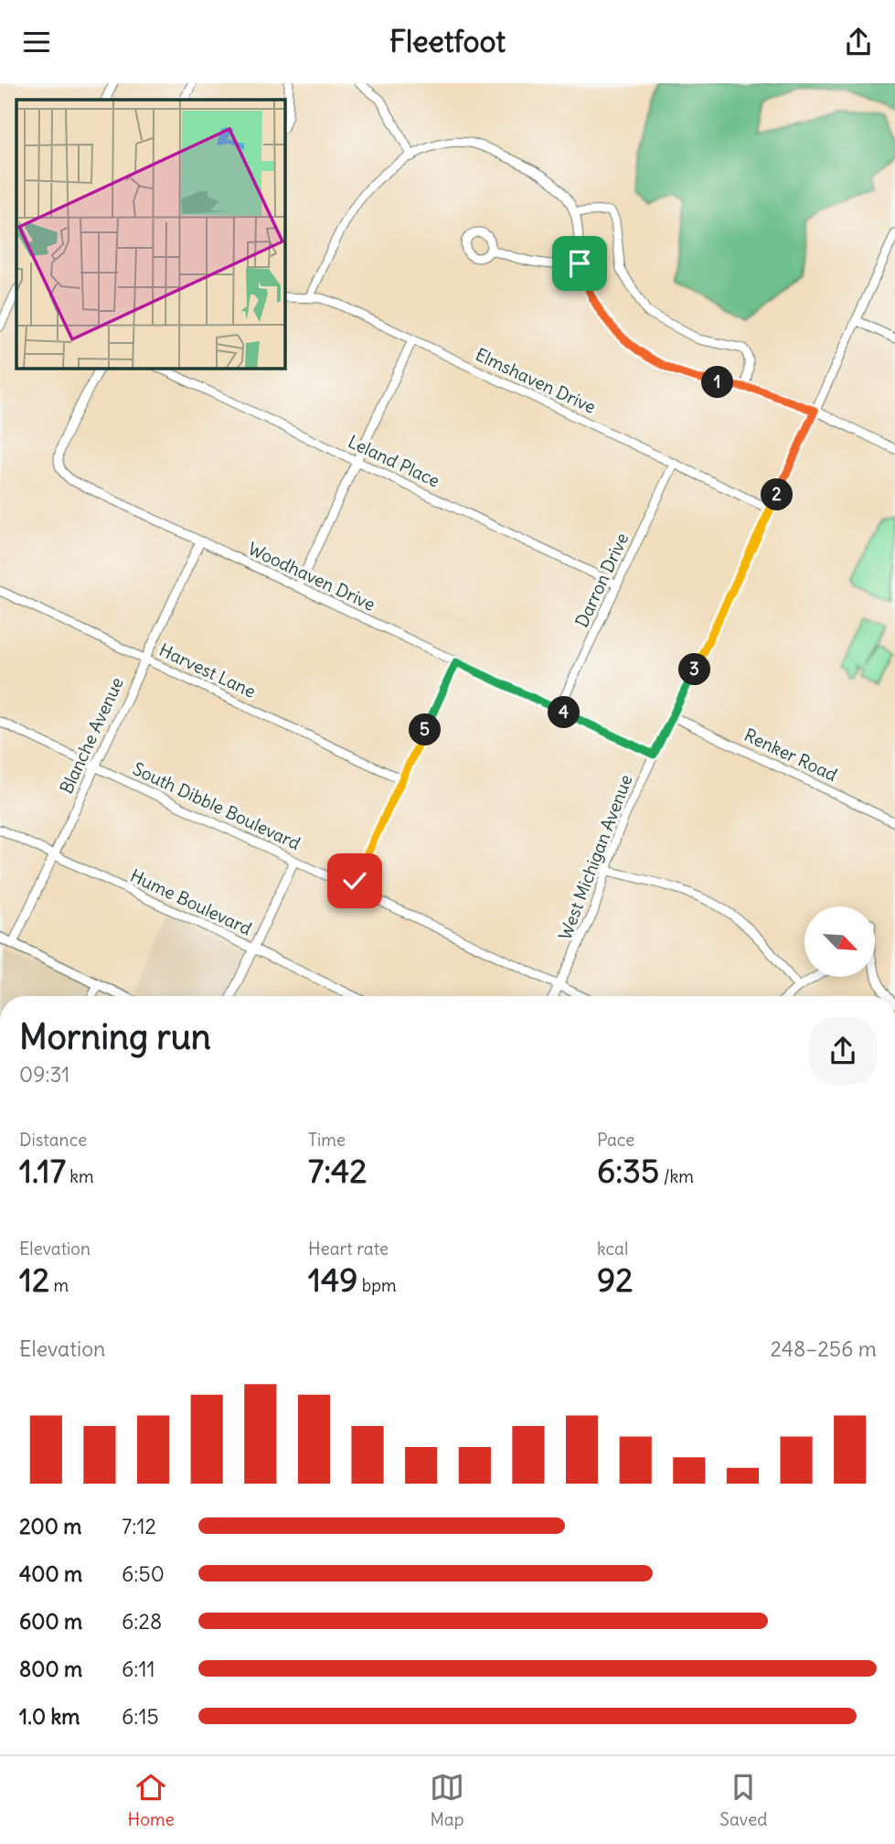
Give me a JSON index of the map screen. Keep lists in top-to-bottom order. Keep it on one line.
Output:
{"streets":{"street":["Elmshaven Drive","Leland Place","Woodhaven Drive","Darron Drive","Harvest Lane","Blanche Avenue","Renker Road","South Dibble Boulevard","West Michigan Avenue","Hume Boulevard"]},"crossings":[["Elmshaven Drive","Darron Drive"],["Elmshaven Drive","West Michigan Avenue"],["Leland Place","Darron Drive"],["Woodhaven Drive","Darron Drive"],["Woodhaven Drive","Blanche Avenue"],["Woodhaven Drive","West Michigan Avenue"],["Harvest Lane","Blanche Avenue"],["Blanche Avenue","South Dibble Boulevard"],["Blanche Avenue","Hume Boulevard"],["Renker Road","West Michigan Avenue"],["South Dibble Boulevard","West Michigan Avenue"]],"north":"bottom right","page":{"header":"Fleetfoot","pins":["1","2","3","4","5"],"heading":["Morning run","09:31"],"stats":[["Distance","1.17 km"],["Time","7:42"],["Pace","6:35 /km"],["Elevation","12 m"],["Heart rate","149 bpm"],["kcal","92"]],"chart":["Elevation","248–256 m"],"list":[{"name":"200 m","note":"7:12"},{"name":"400 m","note":"6:50"},{"name":"600 m","note":"6:28"},{"name":"800 m","note":"6:11"},{"name":"1.0 km","note":"6:15"}],"tabs":["Home","Map","Saved"]}}
